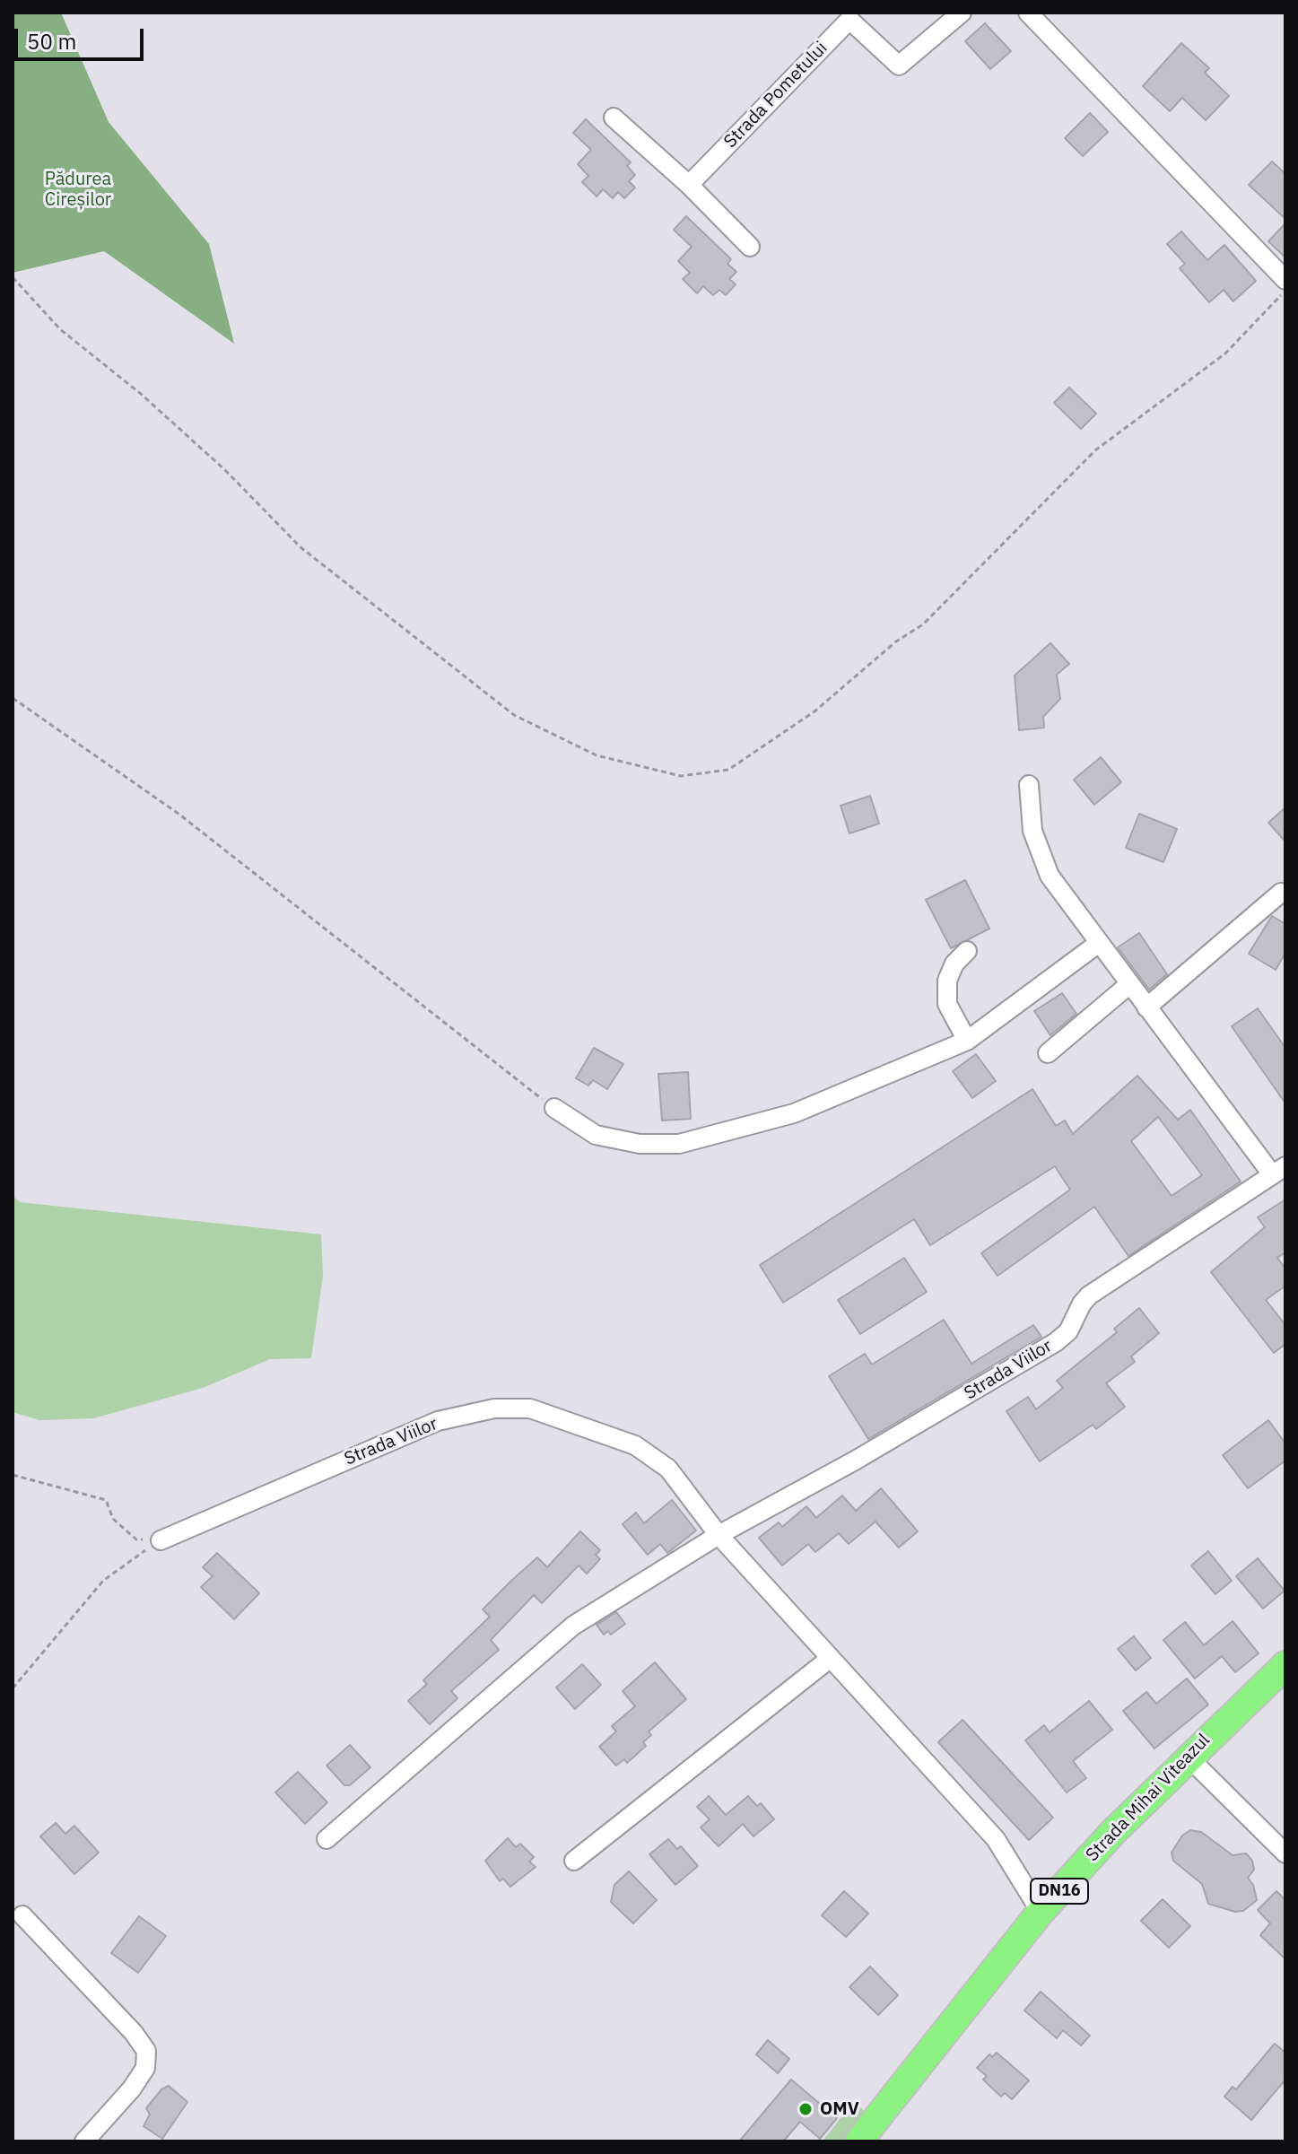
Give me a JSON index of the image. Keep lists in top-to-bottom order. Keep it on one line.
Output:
{"streets":{"highway":["Strada Mihai Viteazul","DN16"],"street":["Strada Pometului","Strada Viilor"]},"crossings":[["Strada Viilor","Strada Mihai Viteazul"]],"parks":["Pădurea Cireșilor"],"places":["OMV"],"scale_bar":"50 m"}
